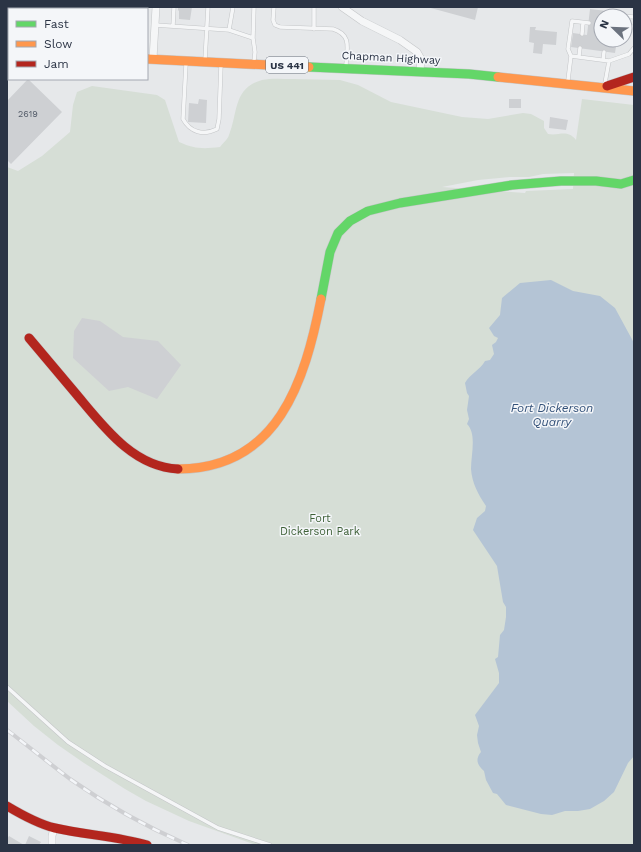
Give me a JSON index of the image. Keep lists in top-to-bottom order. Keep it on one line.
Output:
{"streets":{"main road":["Chapman Highway","US 441"]},"water":["Fort Dickerson Quarry"],"parks":["Fort Dickerson Park"],"house_numbers":["2619"],"legend":["Fast","Slow","Jam"],"north":"top left"}
